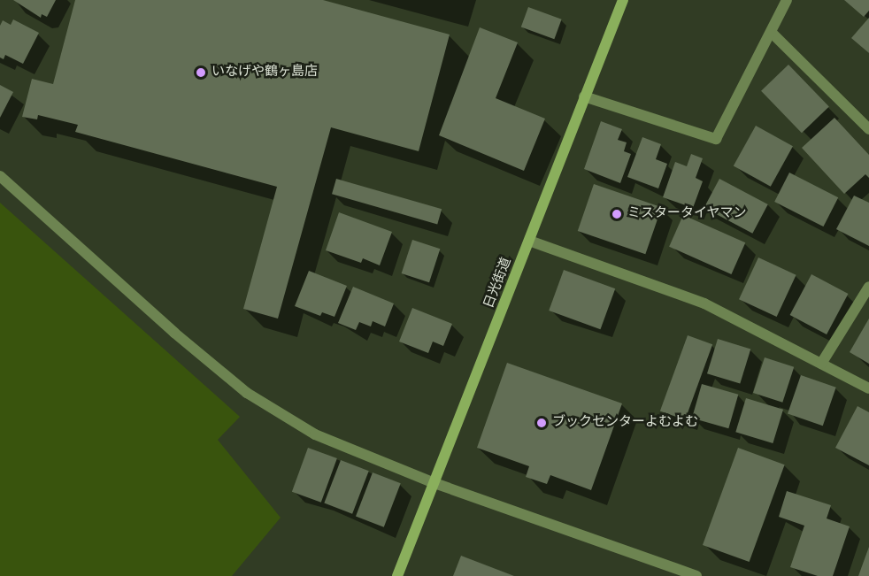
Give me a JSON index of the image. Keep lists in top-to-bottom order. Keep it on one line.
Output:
{"streets":{"street":["日光街道"]},"places":["いなげや鶴ヶ島店","ミスタータイヤマン","ブックセンターよむよむ"]}
